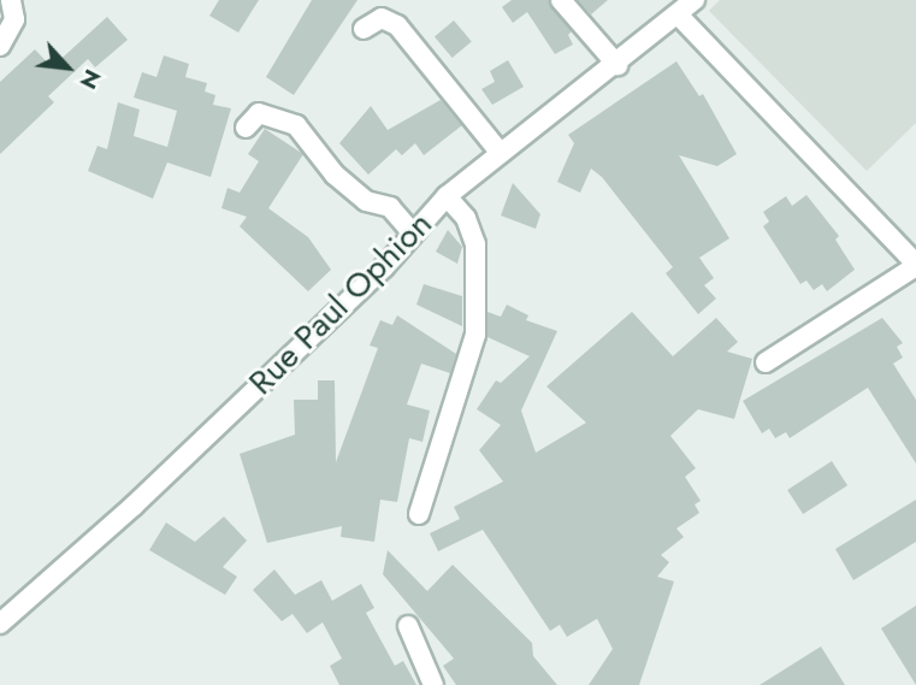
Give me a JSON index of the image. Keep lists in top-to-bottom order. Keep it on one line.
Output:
{"streets":{"street":["Rue Paul Ophion"]},"north":"bottom right"}
